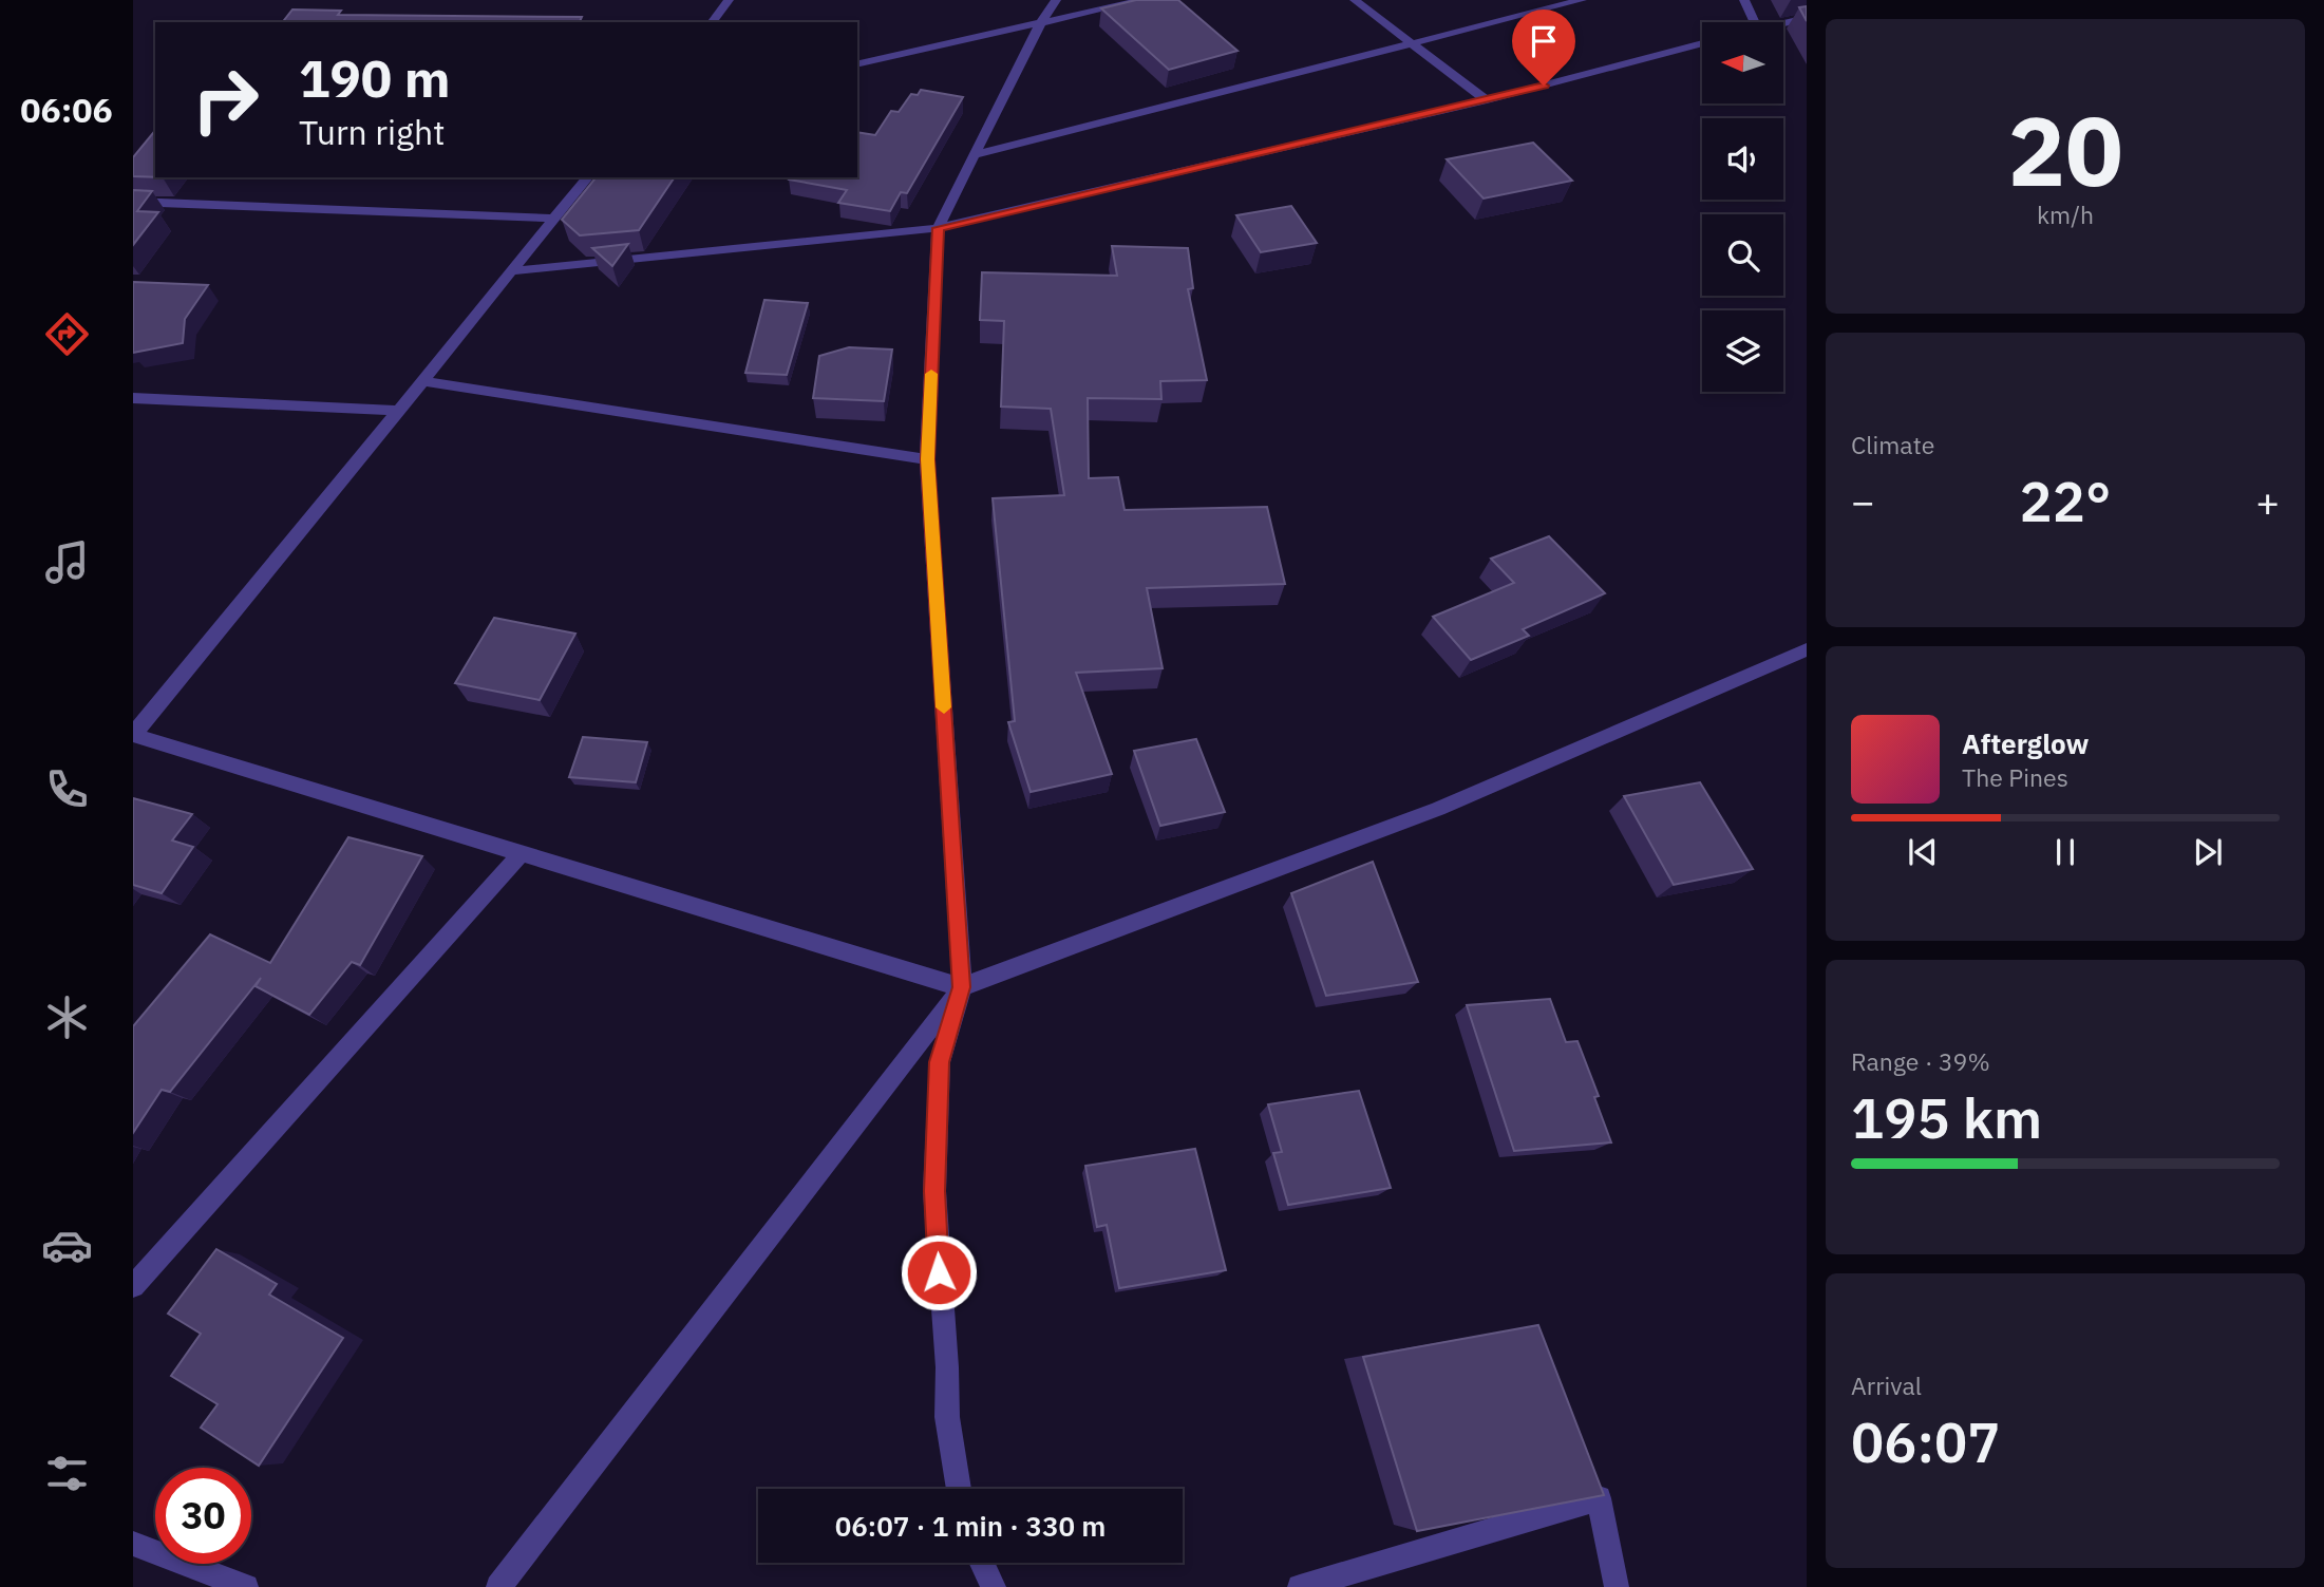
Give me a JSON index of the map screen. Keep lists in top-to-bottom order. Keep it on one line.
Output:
{"north":"left","page":{"tabs":"06:06","tile":[["20","km/h"],"Climate",["Range · 39%","195 km"],["Arrival","06:07"]],"turn":["190 m","Turn right"],"heat":["−","22°","+"],"song":["Afterglow","The Pines"],"limit":"30","trip":"06:07 · 1 min · 330 m"}}
